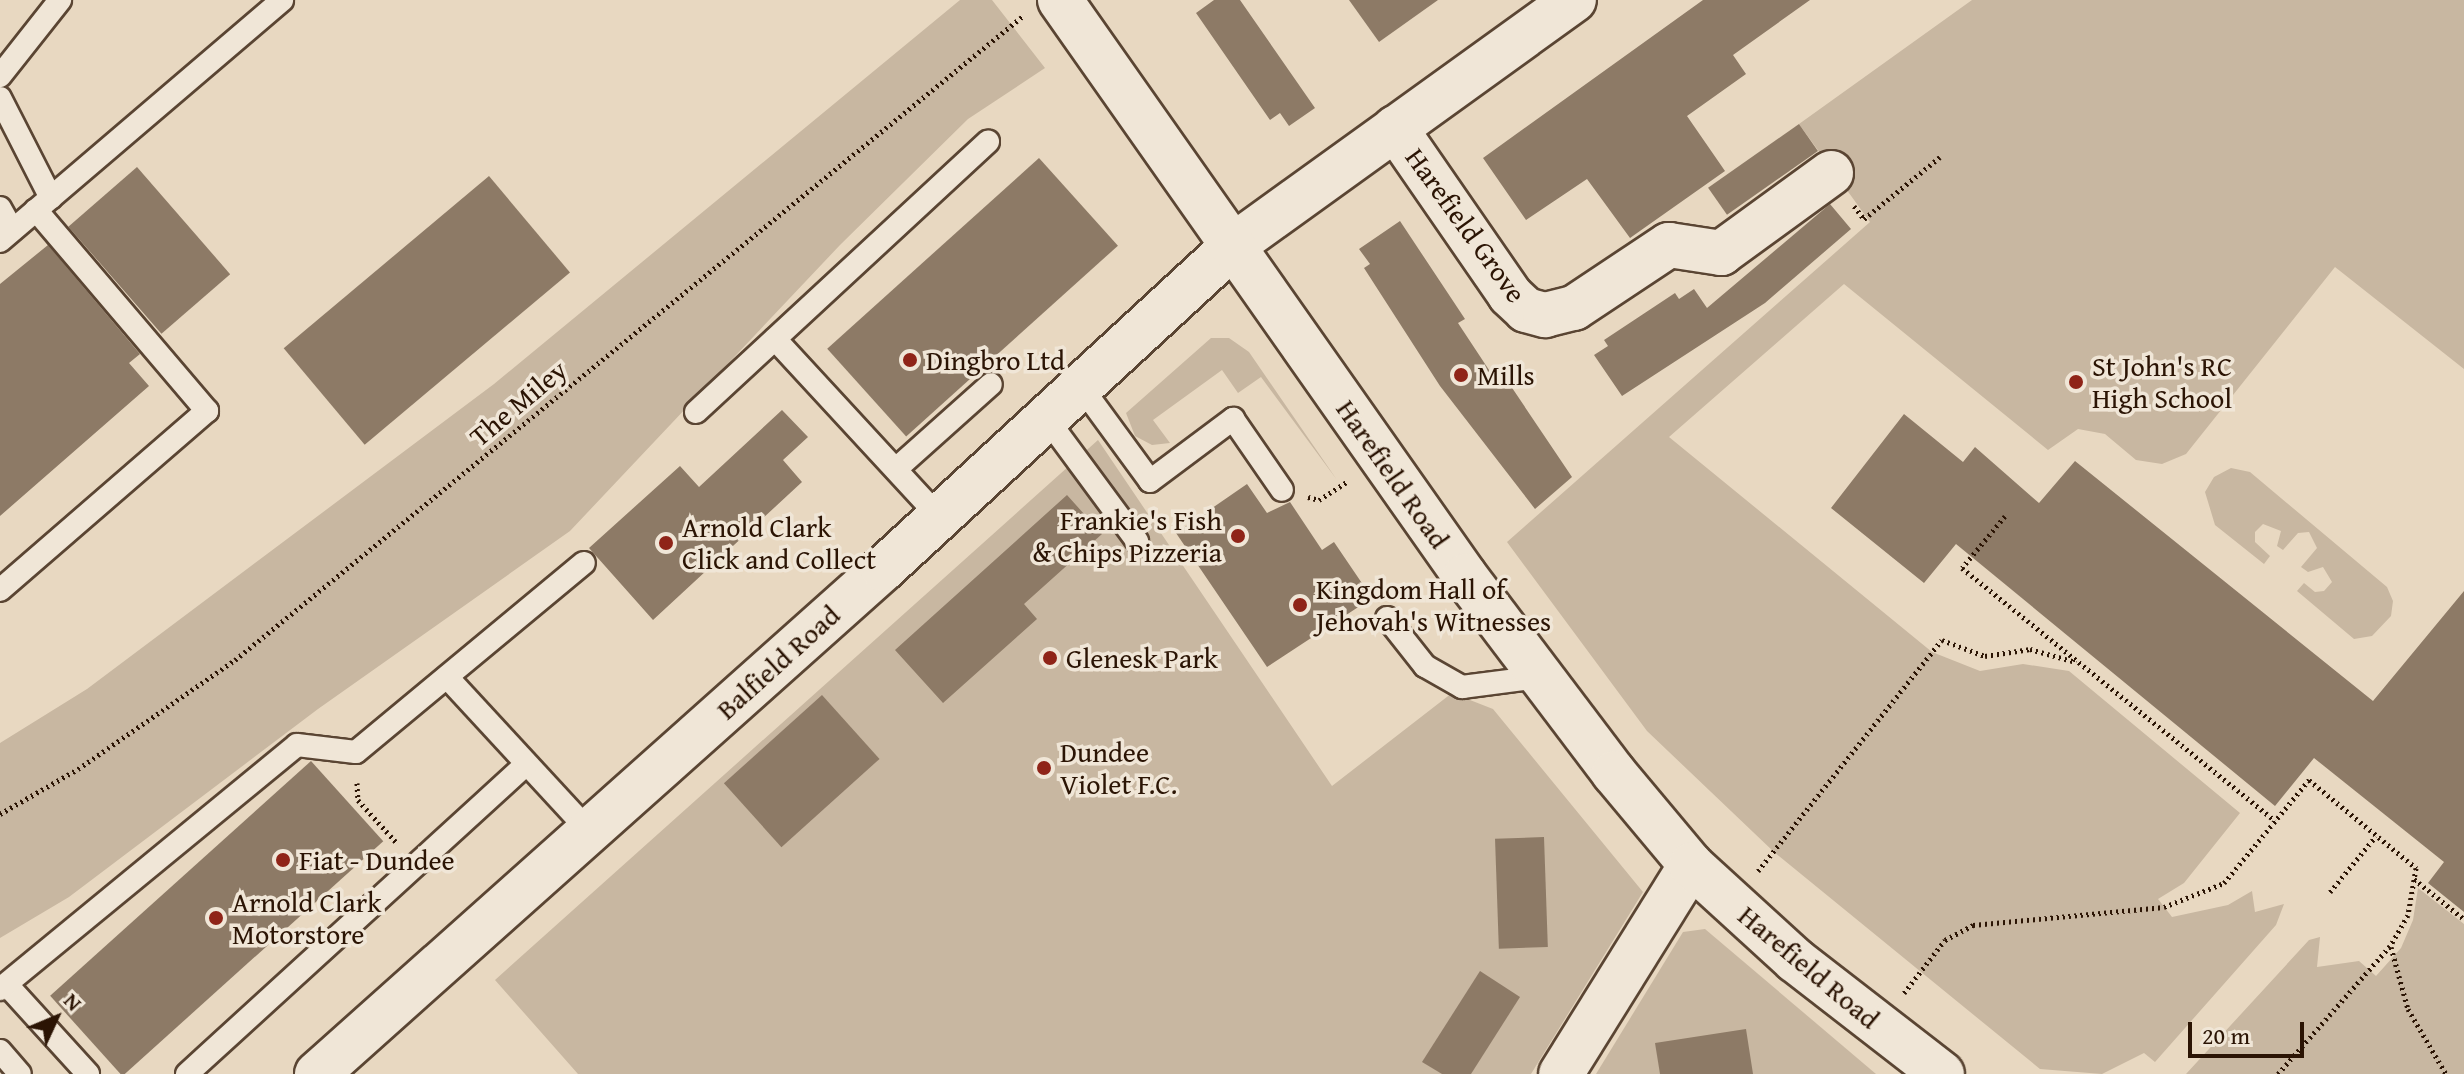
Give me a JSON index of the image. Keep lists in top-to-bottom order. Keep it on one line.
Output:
{"streets":{"street":["Harefield Grove","Harefield Road","Balfield Road"],"path":["The Miley"]},"crossings":[["Harefield Grove","Balfield Road"],["The Miley","Harefield Road"],["Harefield Road","Balfield Road"]],"places":["Dingbro Ltd","Mills","St John's RC High School","Frankie's Fish & Chips Pizzeria","Arnold Clark Click and Collect","Kingdom Hall of Jehovah's Witnesses","Glenesk Park","Dundee Violet F.C.","Fiat - Dundee","Arnold Clark Motorstore"],"scale_bar":"20 m","north":"top right"}
